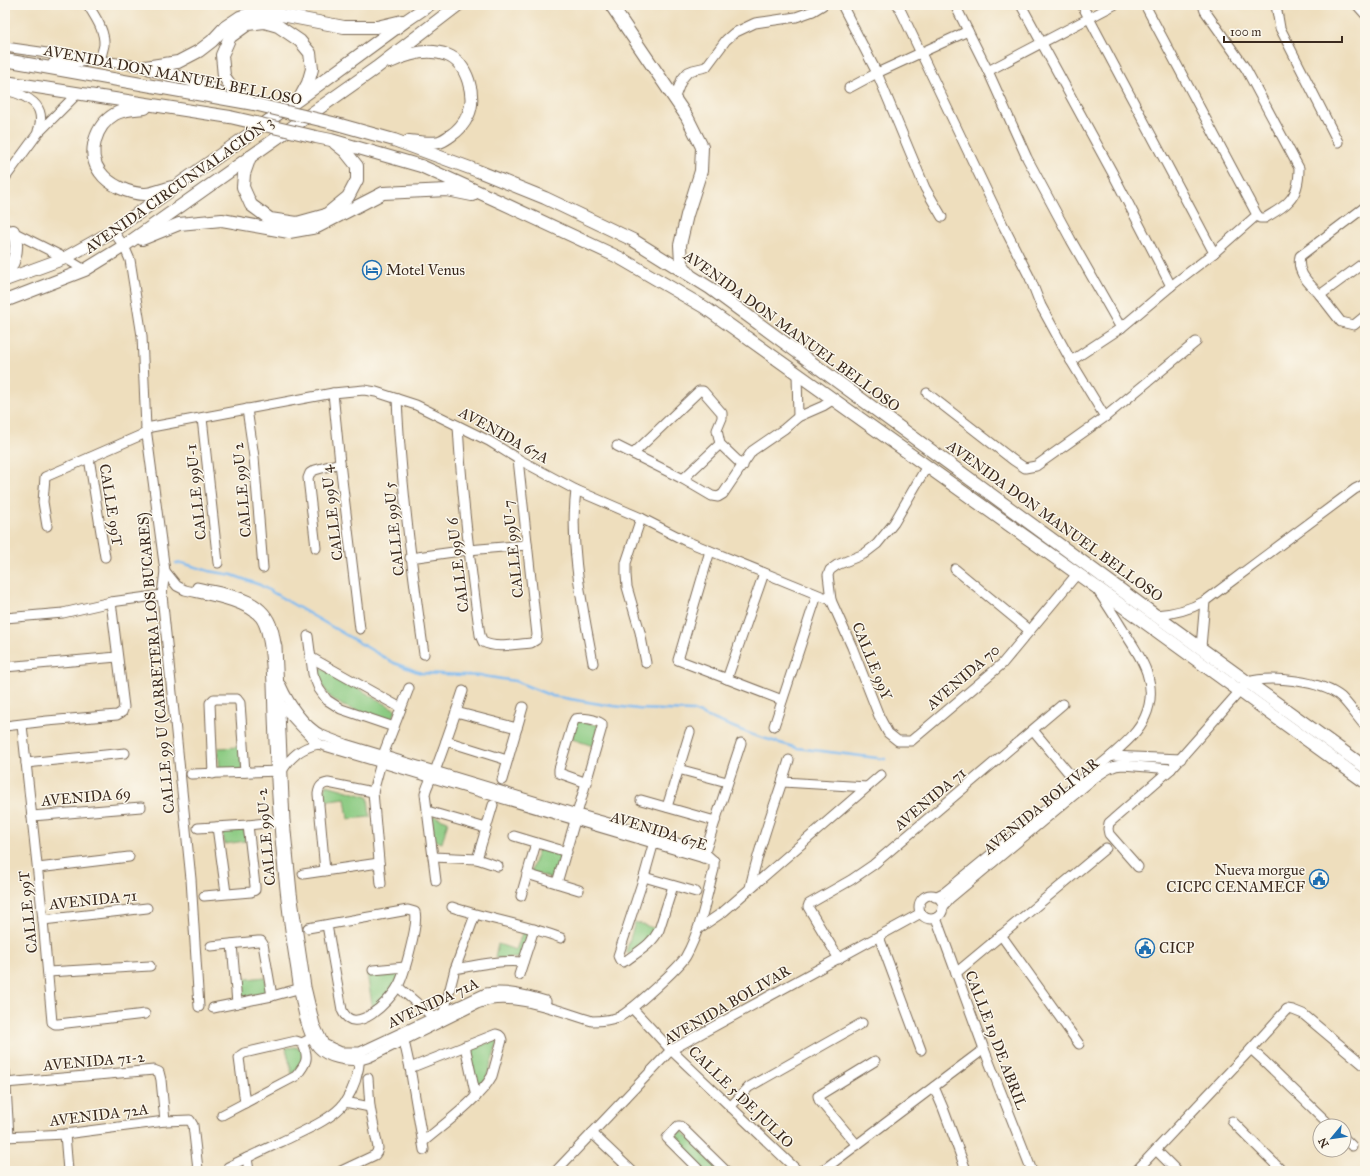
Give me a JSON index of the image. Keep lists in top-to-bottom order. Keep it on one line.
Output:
{"streets":{"main road":["AVENIDA DON MANUEL BELLOSO","AVENIDA CIRCUNVALACIÓN 3"],"street":["AVENIDA 67A","CALLE 99U 2","CALLE 99U-1","CALLE 99T","CALLE 99U 4","CALLE 99U 5","CALLE 99U-7","CALLE 99U 6","CALLE 99Y","CALLE 99 U (CARRETERA LOS BUCARES)","AVENIDA 70","AVENIDA 69","AVENIDA 71","AVENIDA BOLIVAR","AVENIDA 67E","CALLE 99U-2","AVENIDA 71A","CALLE 19 DE ABRIL","AVENIDA 71-2","CALLE 5 DE JULIO","AVENIDA 72A"]},"crossings":[["AVENIDA DON MANUEL BELLOSO","CALLE 99Y"],["AVENIDA DON MANUEL BELLOSO","AVENIDA 70"],["AVENIDA CIRCUNVALACIÓN 3","CALLE 99 U (CARRETERA LOS BUCARES)"],["AVENIDA 67A","CALLE 99U 2"],["AVENIDA 67A","CALLE 99U-1"],["AVENIDA 67A","CALLE 99T"],["AVENIDA 67A","CALLE 99U 4"],["AVENIDA 67A","CALLE 99U 5"],["AVENIDA 67A","CALLE 99U-7"],["AVENIDA 67A","CALLE 99U 6"],["AVENIDA 67A","CALLE 99Y"],["AVENIDA 67A","CALLE 99 U (CARRETERA LOS BUCARES)"],["CALLE 99T","AVENIDA 69"],["CALLE 99T","AVENIDA 71"],["CALLE 99U-7","CALLE 99U 6"],["CALLE 99Y","AVENIDA 70"],["CALLE 99 U (CARRETERA LOS BUCARES)","CALLE 99U-2"],["AVENIDA 71","AVENIDA BOLIVAR"],["AVENIDA BOLIVAR","CALLE 19 DE ABRIL"],["AVENIDA BOLIVAR","CALLE 5 DE JULIO"],["AVENIDA 67E","CALLE 99U-2"],["CALLE 99U-2","AVENIDA 71A"],["AVENIDA 71A","CALLE 5 DE JULIO"],["AVENIDA 71-2","AVENIDA 72A"]],"places":{"hotel":["Motel Venus"],"public building":["Nueva morgue CICPC CENAMECF","CICP"]},"scale_bar":"100 m","north":"bottom left"}
